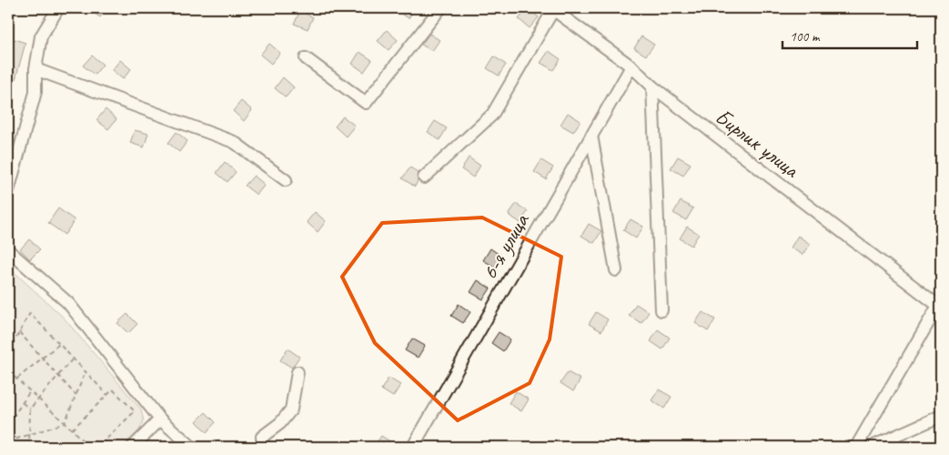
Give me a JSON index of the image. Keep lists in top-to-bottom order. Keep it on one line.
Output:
{"streets":{"street":["Бирлик улица","6-я улица"]},"crossings":[["Бирлик улица","6-я улица"]],"scale_bar":"100 m"}
